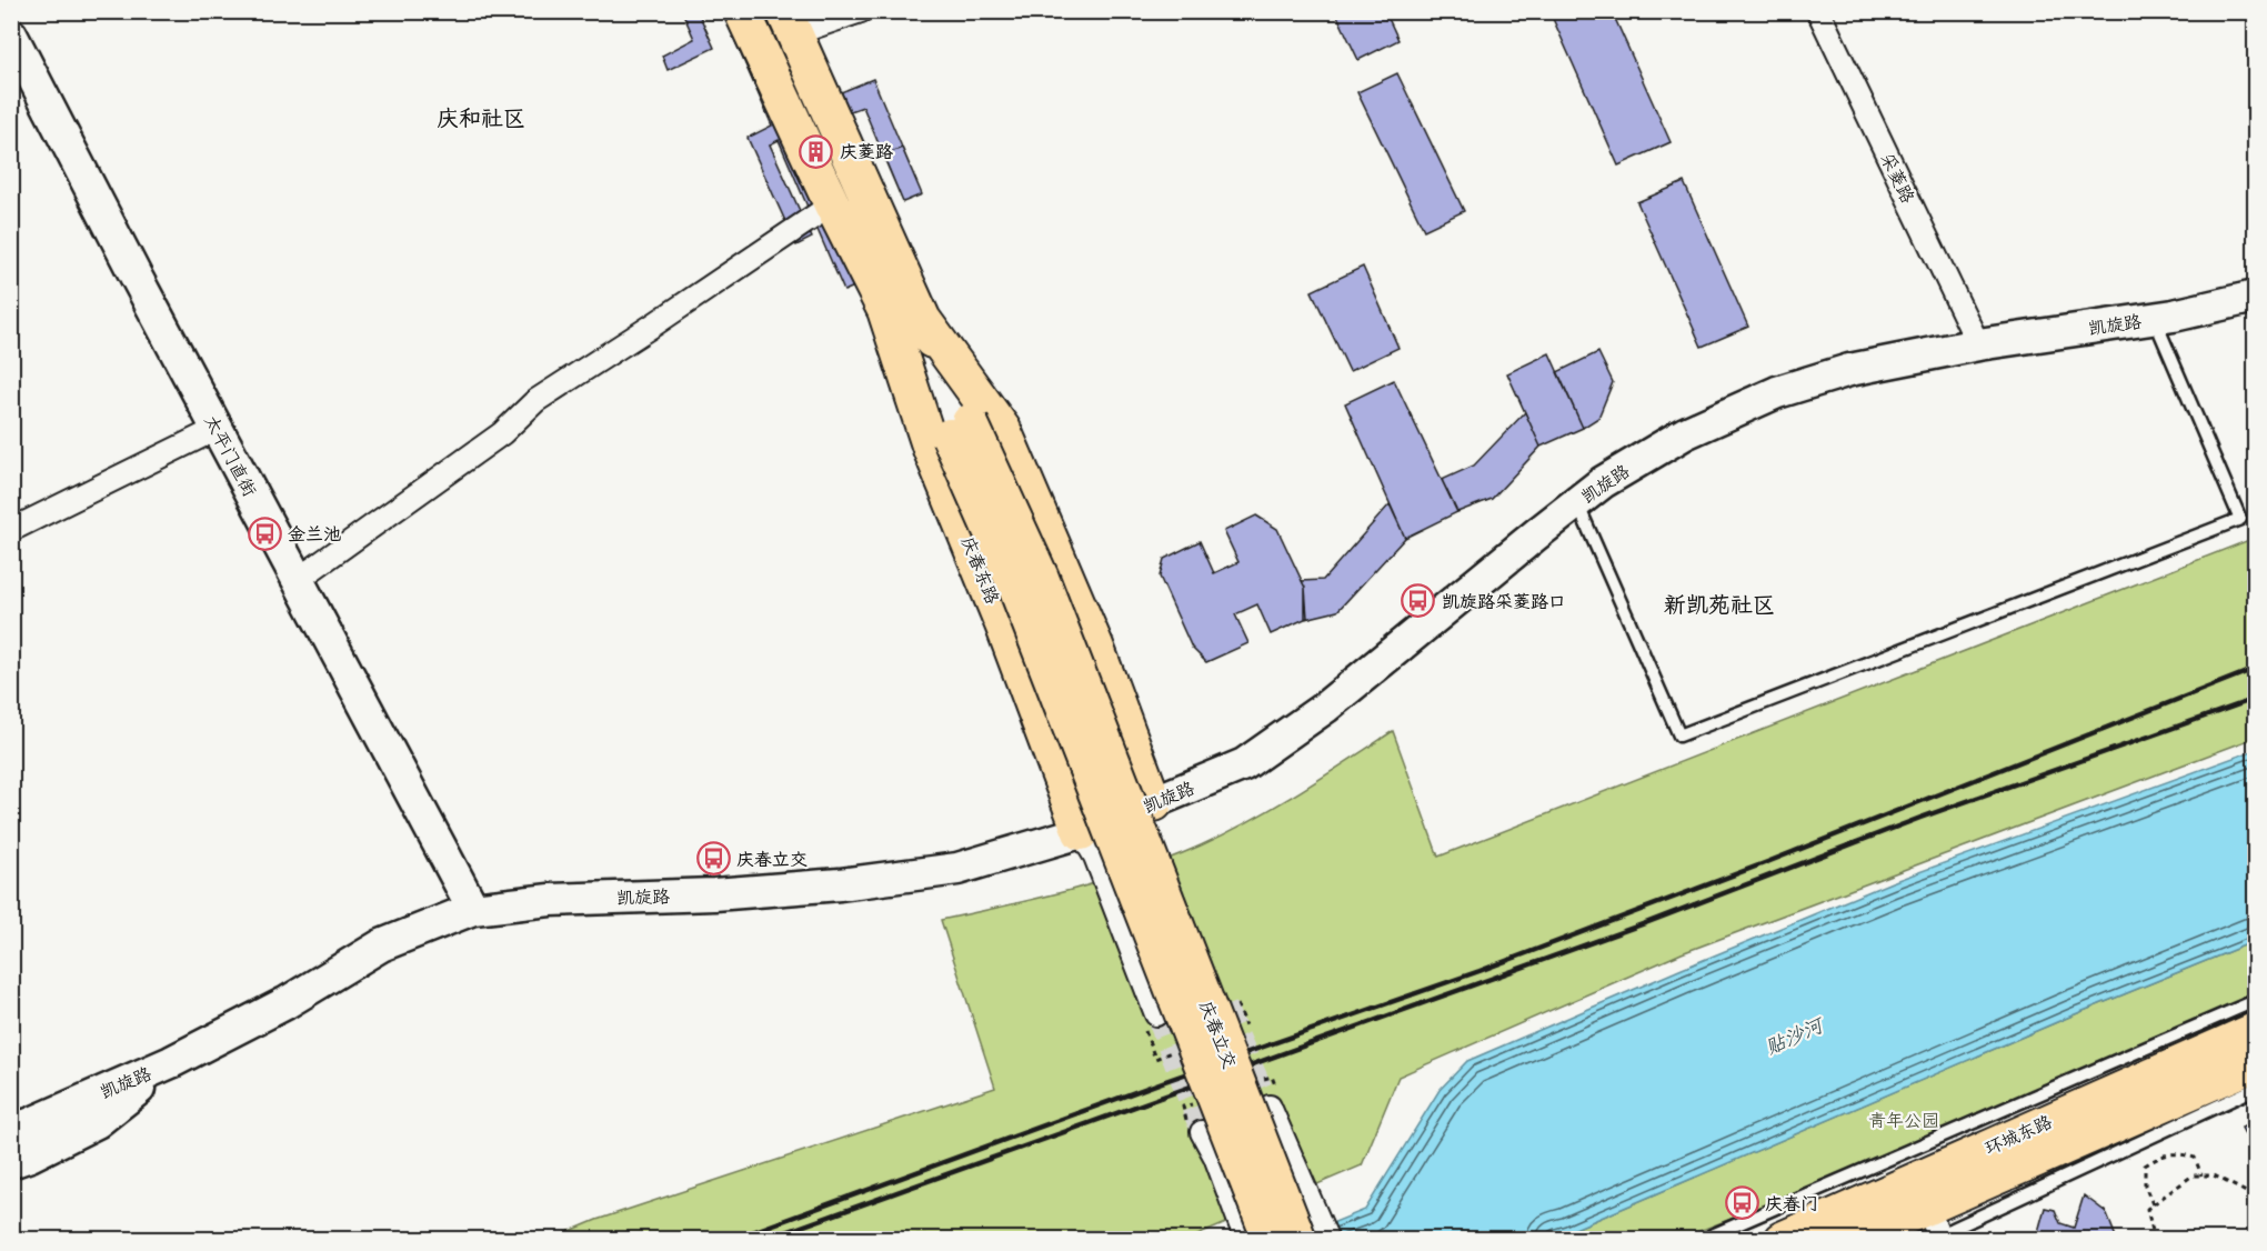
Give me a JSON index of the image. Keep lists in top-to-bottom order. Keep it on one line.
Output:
{"streets":{"main road":["凯旋路","太平门直街","庆春东路","庆春立交","环城东路"],"street":["采菱路"]},"crossings":[["采菱路","凯旋路"],["凯旋路","太平门直街"],["凯旋路","庆春东路"],["庆春东路","庆春立交"]],"districts":["庆和社区","新凯苑社区"],"water":["贴沙河"],"parks":["青年公园"],"places":{"building":["庆菱路"],"bus stop":["金兰池","凯旋路采菱路口","庆春立交","庆春门"]}}
